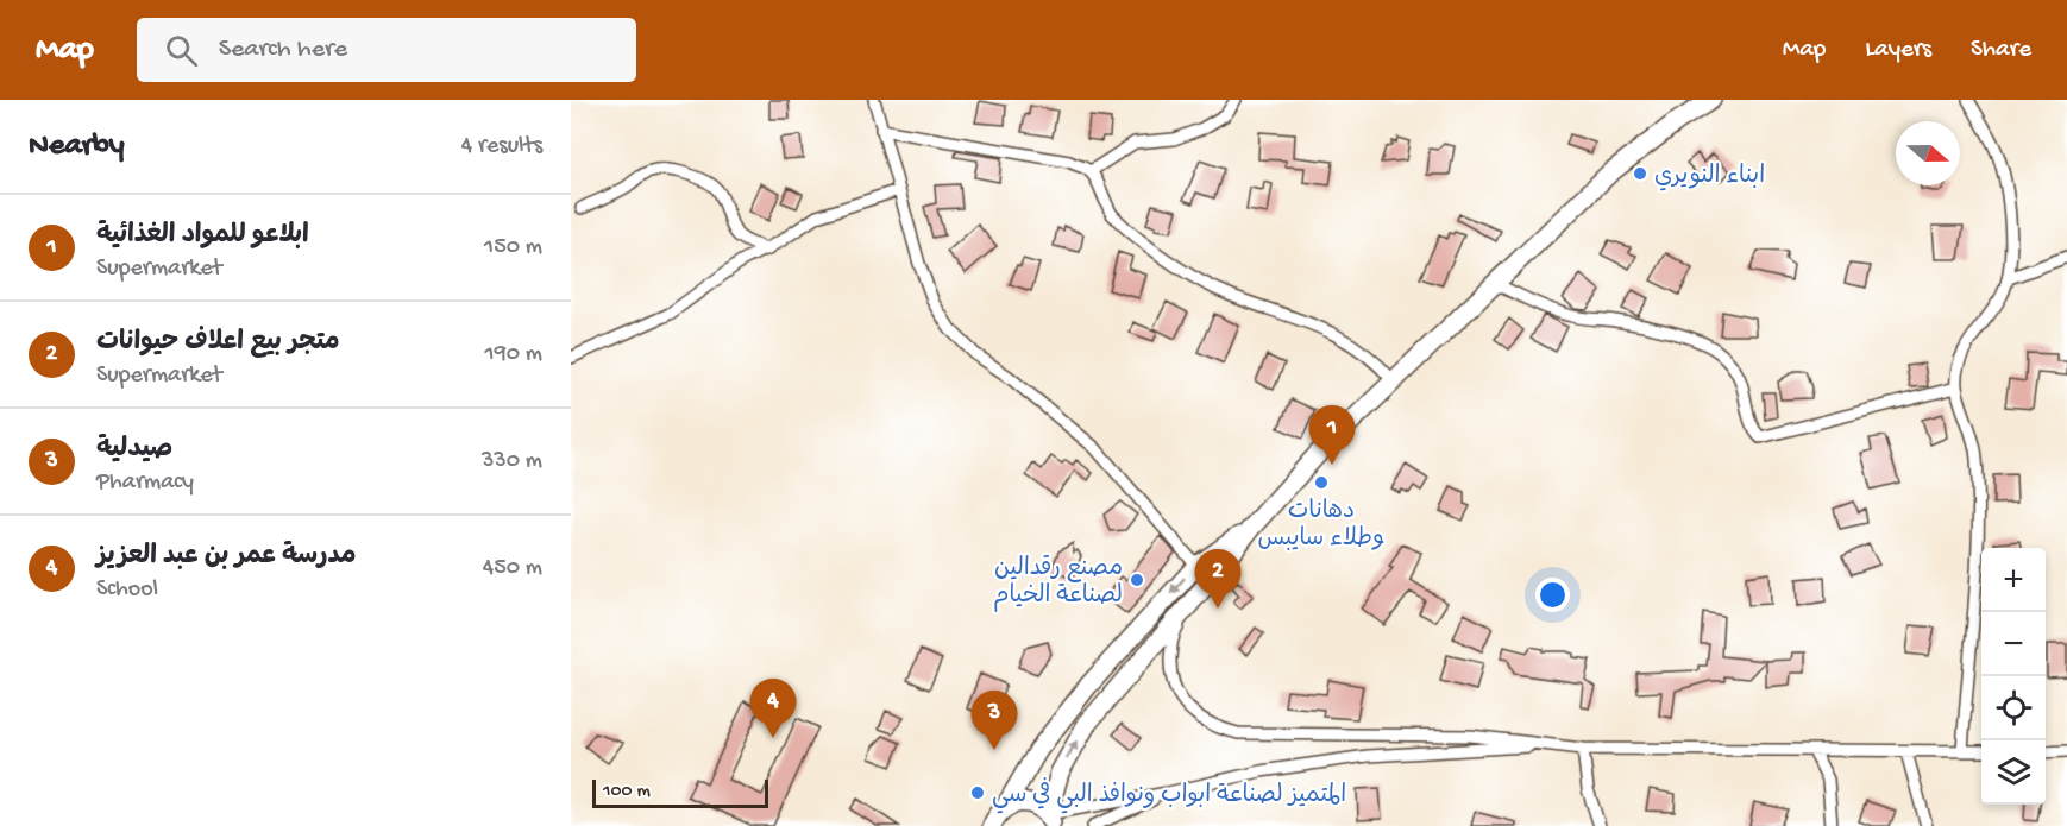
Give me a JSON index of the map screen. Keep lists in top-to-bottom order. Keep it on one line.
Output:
{"places":["ابناء النويري","دهانات وطلاء سايبس","مصنع رقدالين لصناعة الخيام","المتميز لصناعة ابواب ونوافذ البي في سي"],"scale_bar":"100 m","north":"right","page":{"header":"Map","search":"Search here","nav":["Map","Layers","Share"],"heading":["Nearby","4 results"],"list":[{"mark":"1","name":"ابلاعو للمواد الغذائية","note":"Supermarket","value":"150 m"},{"mark":"2","name":"متجر بيع اعلاف حيوانات","note":"Supermarket","value":"190 m"},{"mark":"3","name":"صيدلية","note":"Pharmacy","value":"330 m"},{"mark":"4","name":"مدرسة عمر بن عبد العزيز","note":"School","value":"450 m"}],"pins":["1","2","4","3"],"map_buttons":["+","−"],"scale":"100 m"}}
